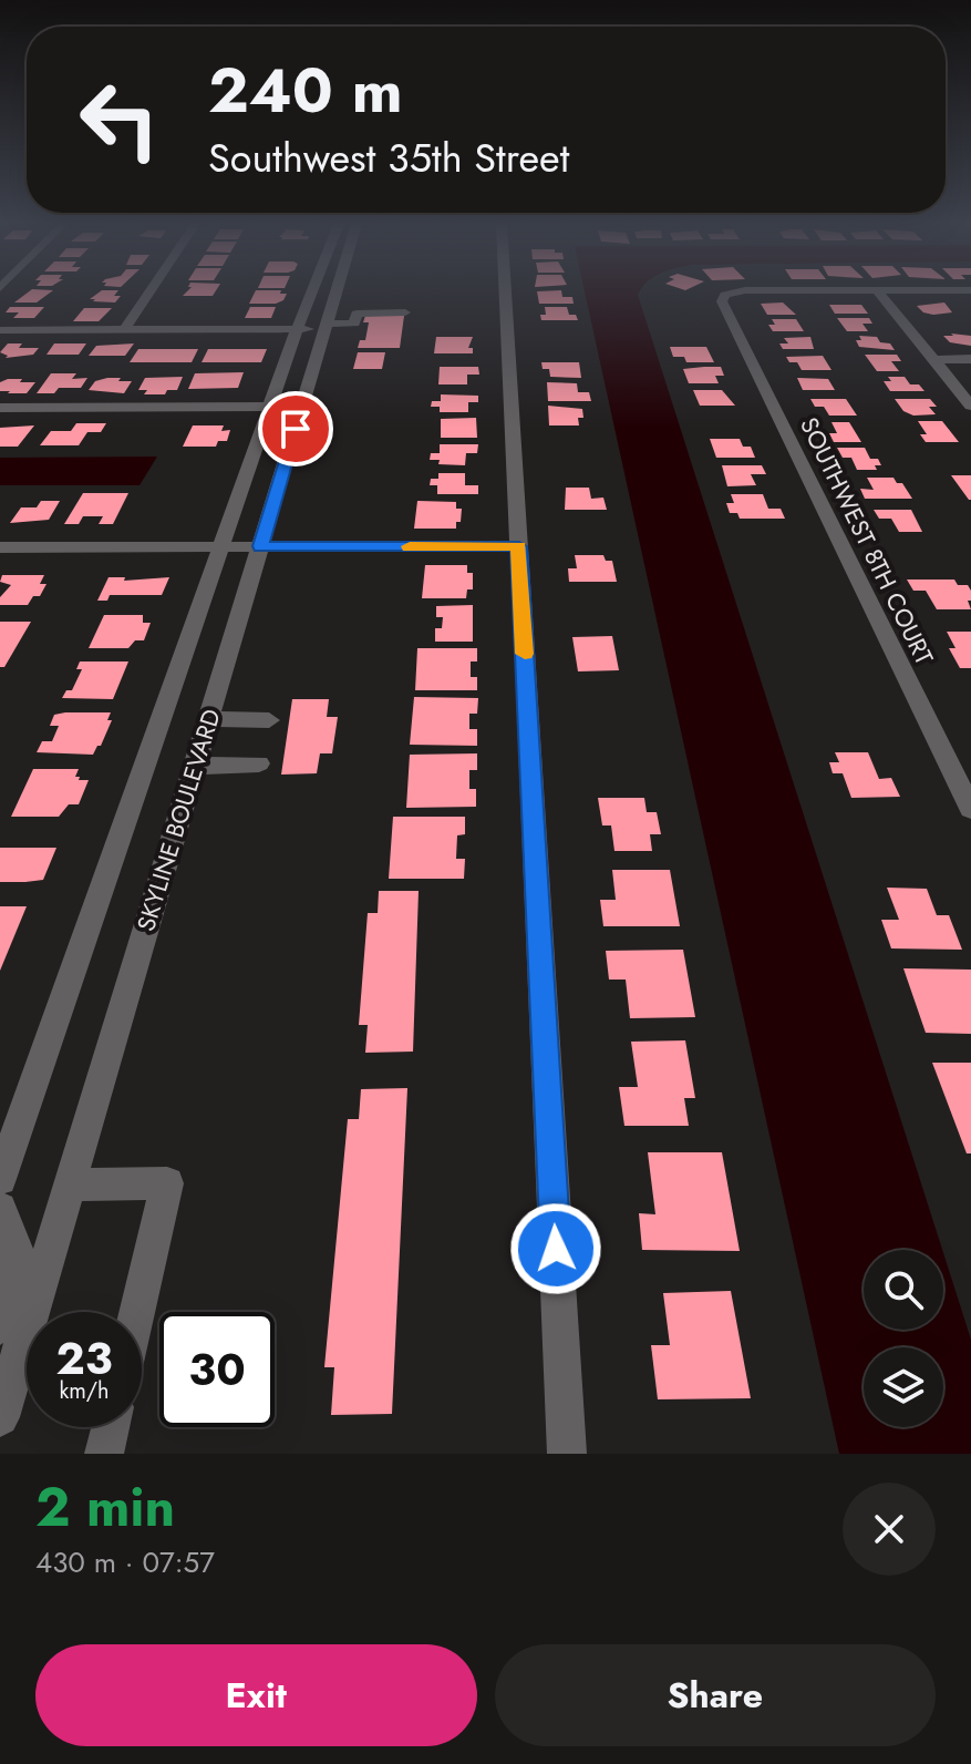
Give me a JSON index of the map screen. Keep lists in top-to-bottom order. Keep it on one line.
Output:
{"streets":{"street":["SOUTHWEST 8TH COURT","SKYLINE BOULEVARD"]},"page":{"turn":["240 m","Southwest 35th Street"],"speed":"23 km/h","limit":"30","heading":["2 min","430 m · 07:57"],"buttons":["Exit","Share"]}}
